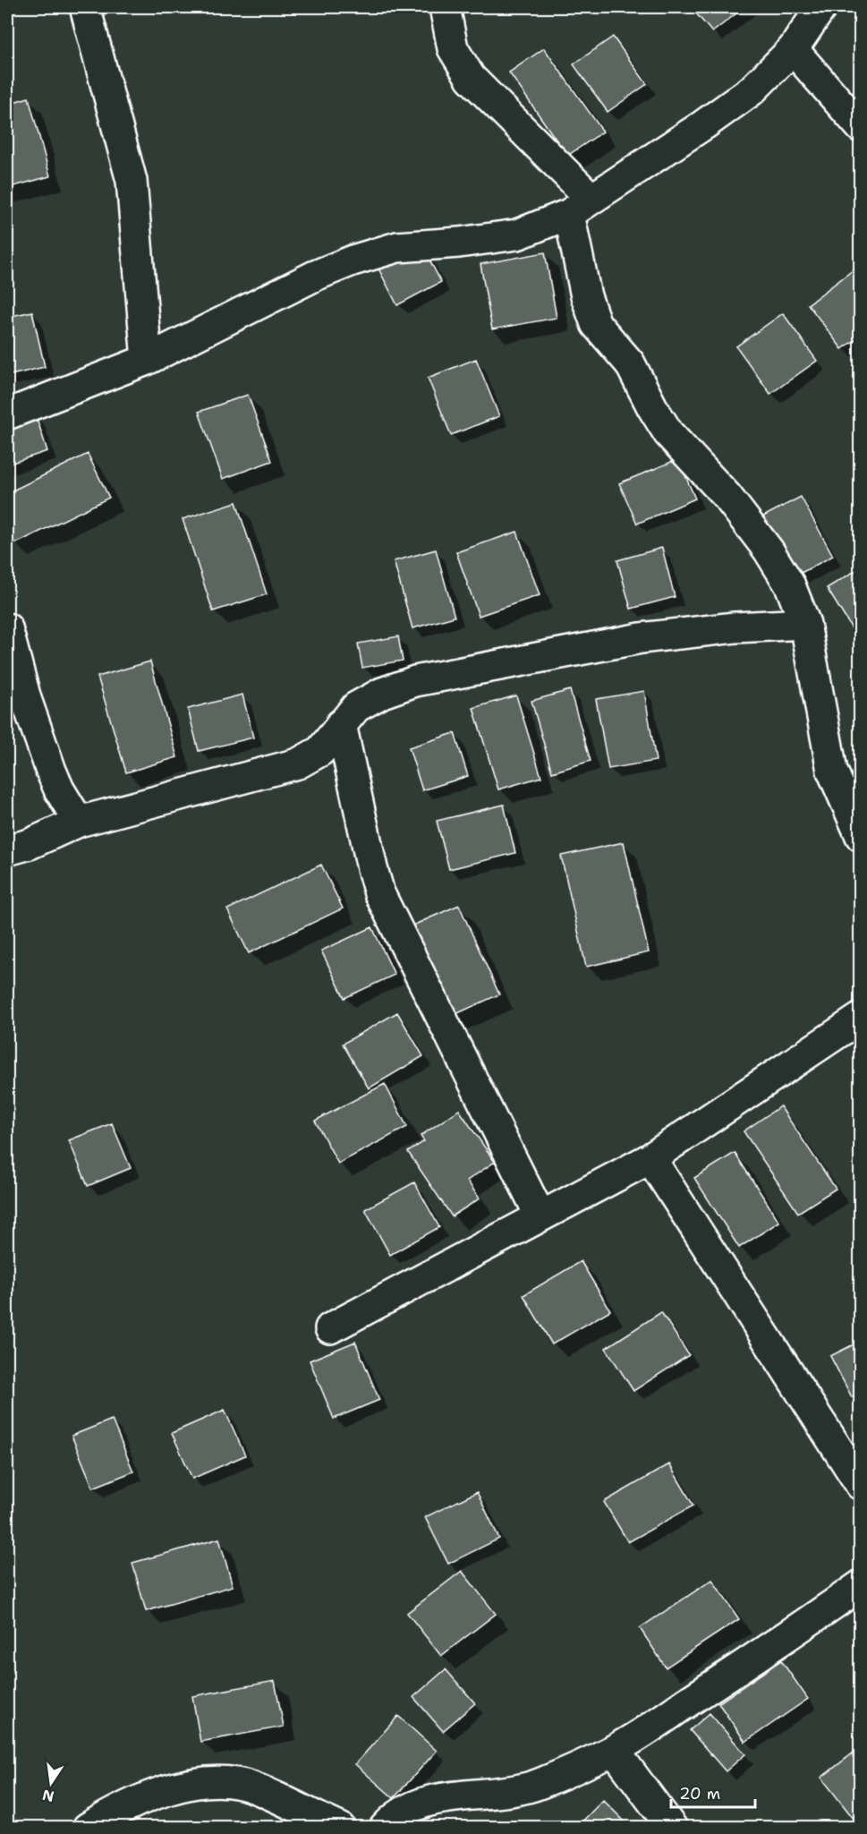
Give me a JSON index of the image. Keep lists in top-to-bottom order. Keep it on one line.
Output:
{"scale_bar":"20 m","north":"bottom"}
